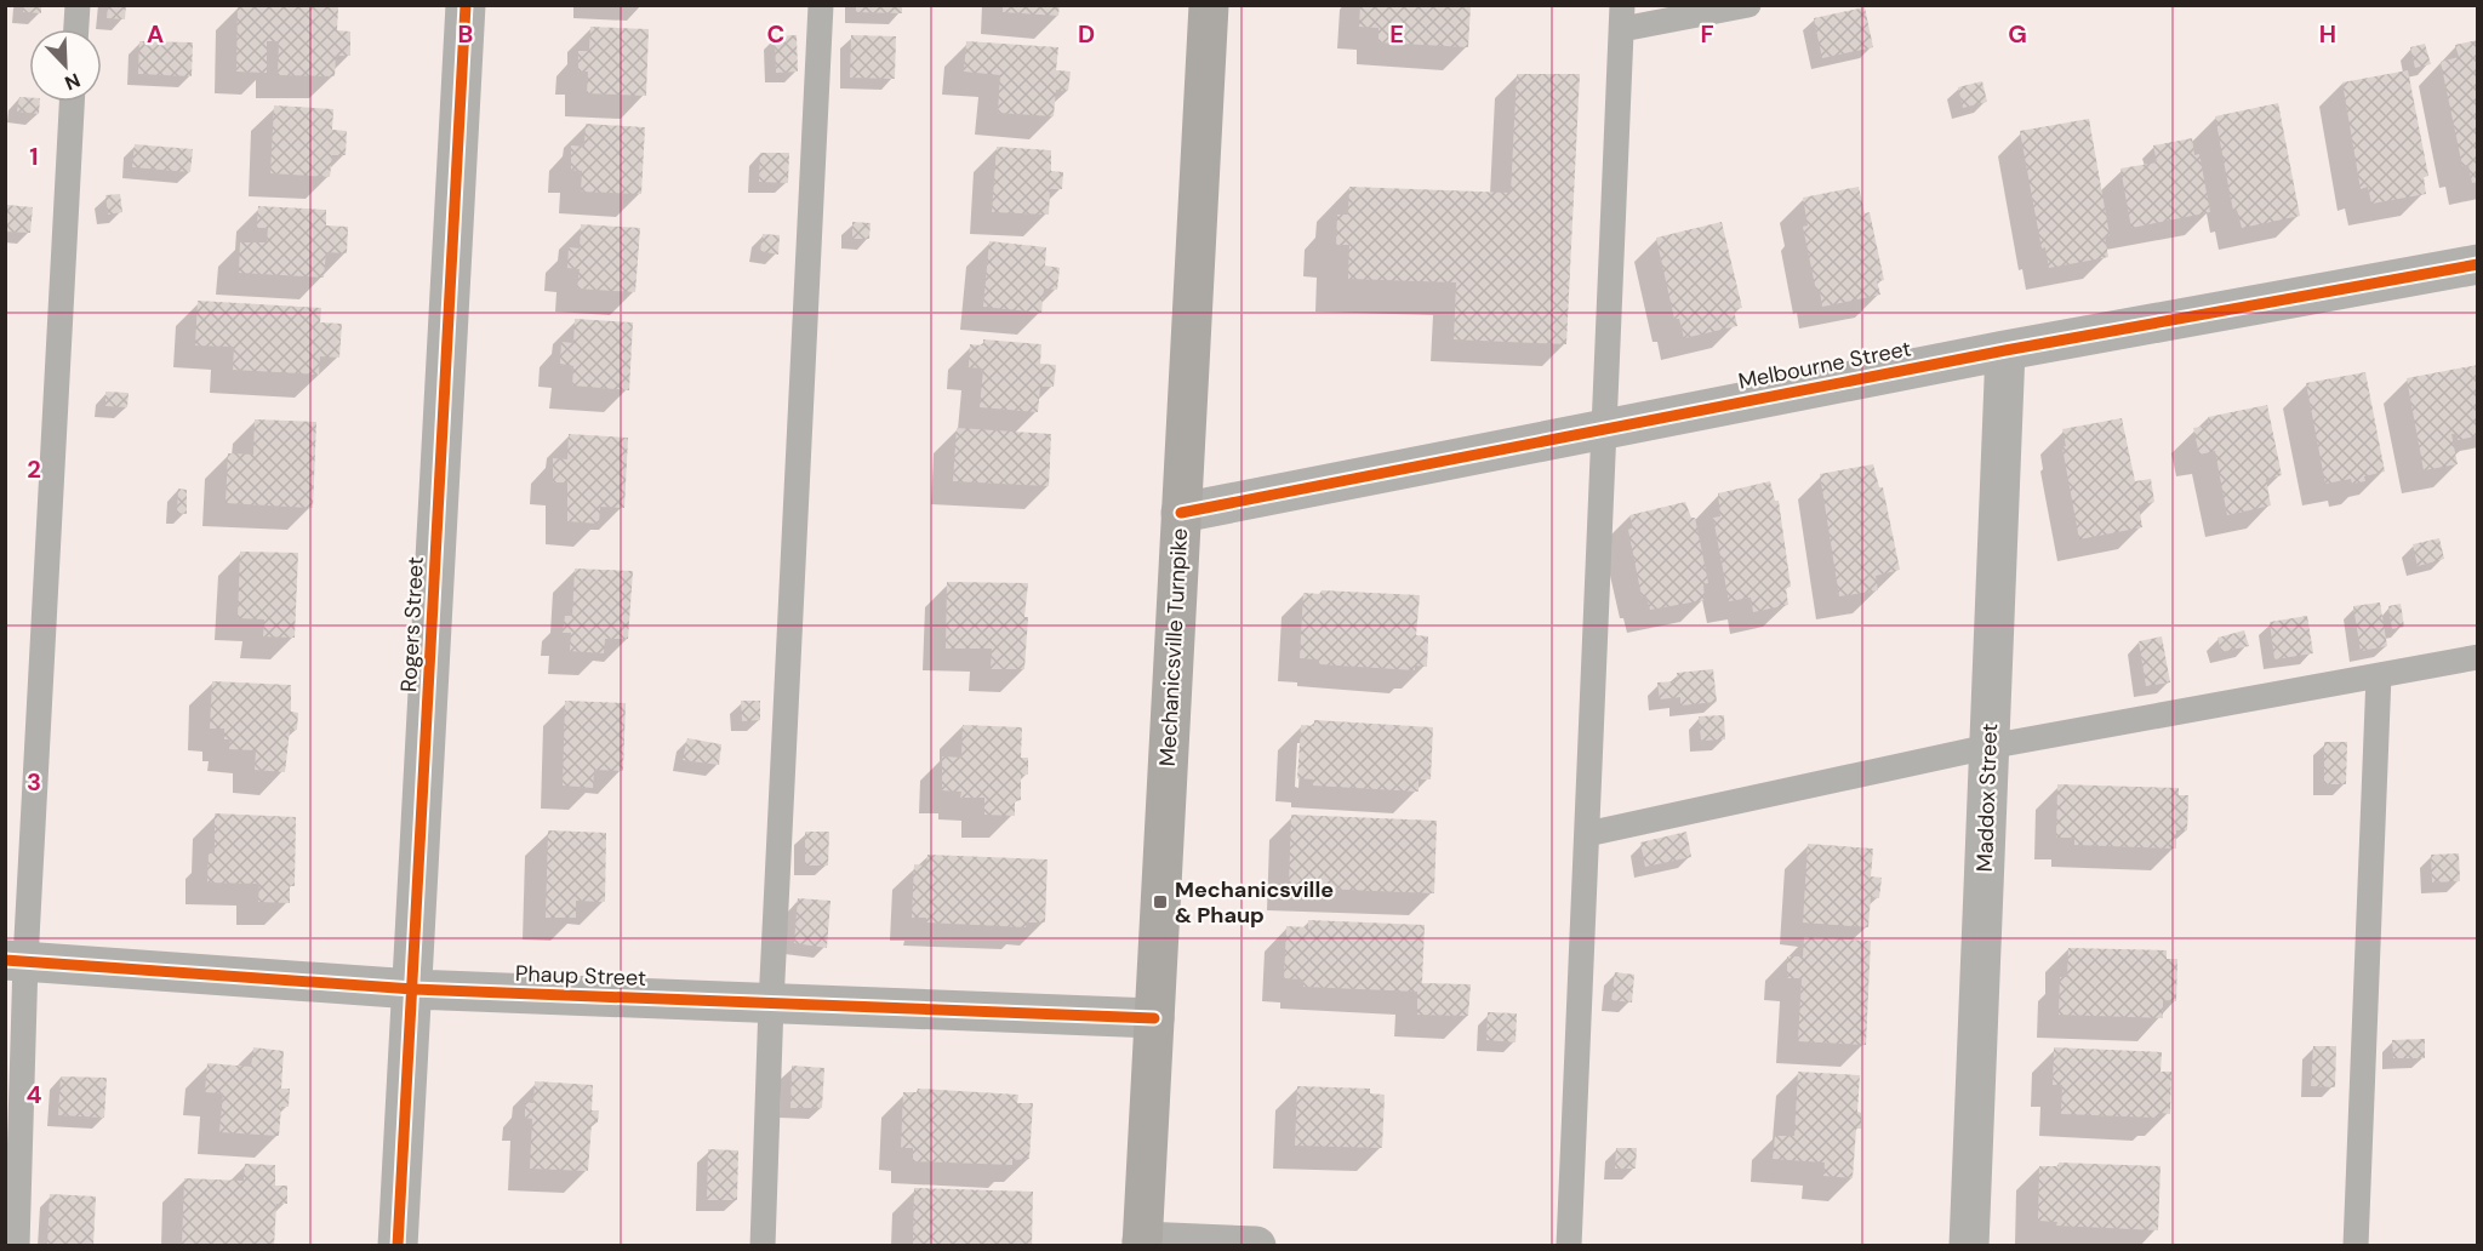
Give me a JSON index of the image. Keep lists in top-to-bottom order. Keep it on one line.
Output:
{"streets":{"main road":["Mechanicsville Turnpike"],"street":["Melbourne Street","Rogers Street","Maddox Street","Phaup Street"]},"crossings":[["Melbourne Street","Mechanicsville Turnpike"],["Melbourne Street","Maddox Street"],["Rogers Street","Phaup Street"],["Mechanicsville Turnpike","Phaup Street"]],"places":{"transit":["Mechanicsville & Phaup"]},"north":"bottom right","grid":{"columns":["A","B","C","D","E","F","G","H"],"rows":["1","2","3","4"]}}
